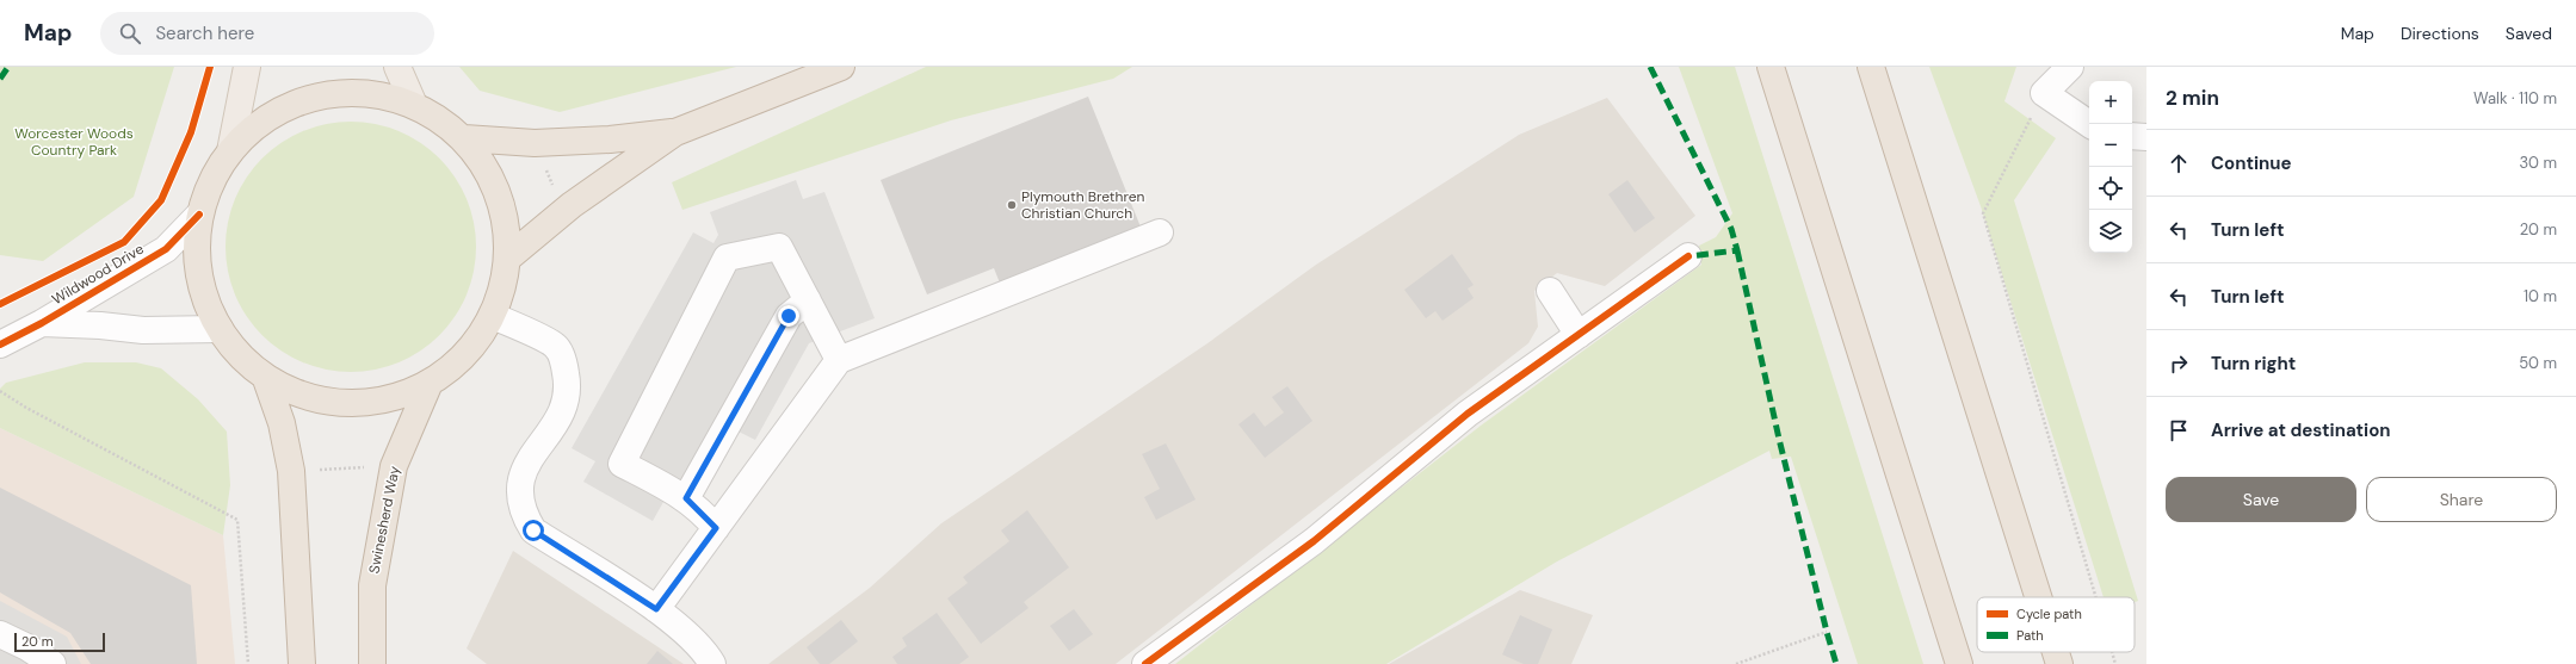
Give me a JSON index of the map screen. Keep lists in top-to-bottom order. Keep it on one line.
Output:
{"streets":{"highway":["Swinesherd Way"],"street":["Wildwood Drive"]},"parks":["Worcester Woods Country Park"],"places":["Plymouth Brethren Christian Church"],"legend":["Cycle path","Path"],"scale_bar":"20 m","page":{"header":"Map","search":"Search here","nav":["Map","Directions","Saved"],"heading":["2 min","Walk · 110 m"],"map_buttons":["+","−"],"list":[["Continue","30 m"],["Turn left","20 m"],["Turn left","10 m"],["Turn right","50 m"],"Arrive at destination"],"buttons":["Save","Share"],"scale":"20 m"}}
